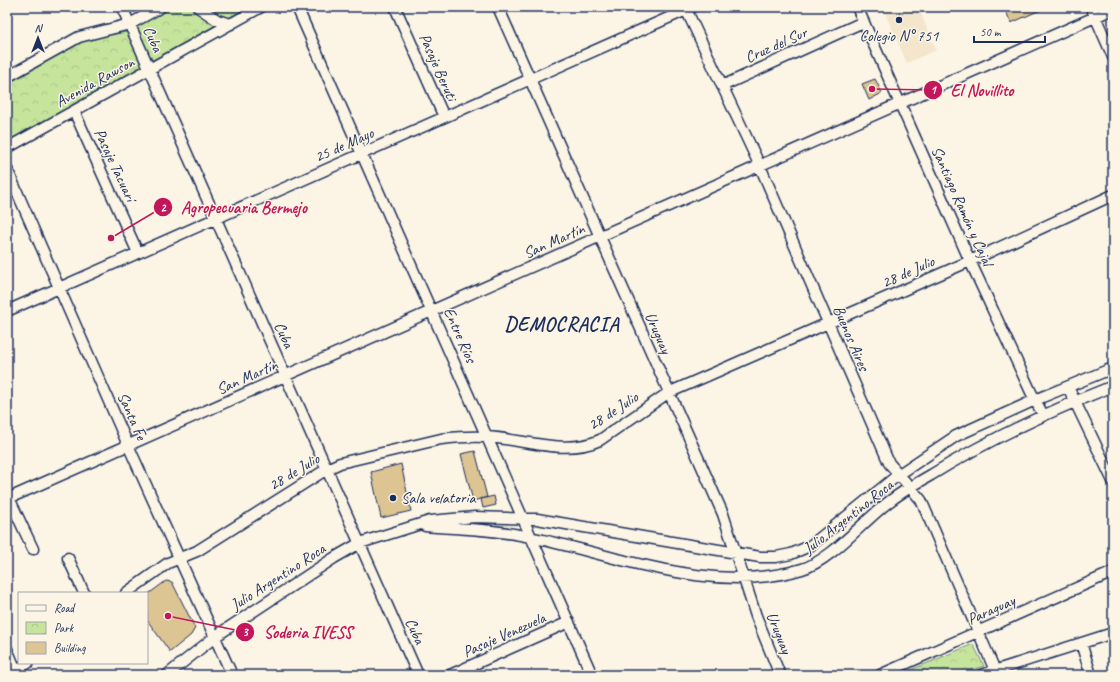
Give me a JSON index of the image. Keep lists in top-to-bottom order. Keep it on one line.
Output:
{"streets":{"street":["Cuba","Cruz del Sur","Pasaje Beruti","Avenida Rawson","25 de Mayo","Pasaje Tacuarí","Santiago Ramón y Cajal","San Martín","28 de Julio","Uruguay","Entre Ríos","Buenos Aires","Santa Fe","Julio Argentino Roca","Paraguay","Pasaje Venezuela"]},"crossings":[["Cuba","Avenida Rawson"],["Cuba","25 de Mayo"],["Cuba","San Martín"],["Cuba","28 de Julio"],["Cuba","Julio Argentino Roca"],["Cruz del Sur","Santiago Ramón y Cajal"],["Cruz del Sur","Buenos Aires"],["Pasaje Beruti","25 de Mayo"],["Avenida Rawson","Pasaje Tacuarí"],["25 de Mayo","Pasaje Tacuarí"],["25 de Mayo","Uruguay"],["25 de Mayo","Entre Ríos"],["25 de Mayo","Buenos Aires"],["25 de Mayo","Santa Fe"],["Santiago Ramón y Cajal","San Martín"],["Santiago Ramón y Cajal","28 de Julio"],["Santiago Ramón y Cajal","Julio Argentino Roca"],["San Martín","Uruguay"],["San Martín","Entre Ríos"],["San Martín","Buenos Aires"],["San Martín","Santa Fe"],["28 de Julio","Uruguay"],["28 de Julio","Entre Ríos"],["28 de Julio","Buenos Aires"],["28 de Julio","Santa Fe"],["Uruguay","Julio Argentino Roca"],["Entre Ríos","Julio Argentino Roca"],["Entre Ríos","Pasaje Venezuela"],["Buenos Aires","Julio Argentino Roca"],["Buenos Aires","Paraguay"],["Santa Fe","Julio Argentino Roca"]],"districts":["DEMOCRACIA"],"places":["Colegio N° 751","El Novillito","Agropecuaria Bermejo","Sala velatoria","Soderia IVESS"],"legend":["Road","Park","Building"],"scale_bar":"50 m","north":"top"}
